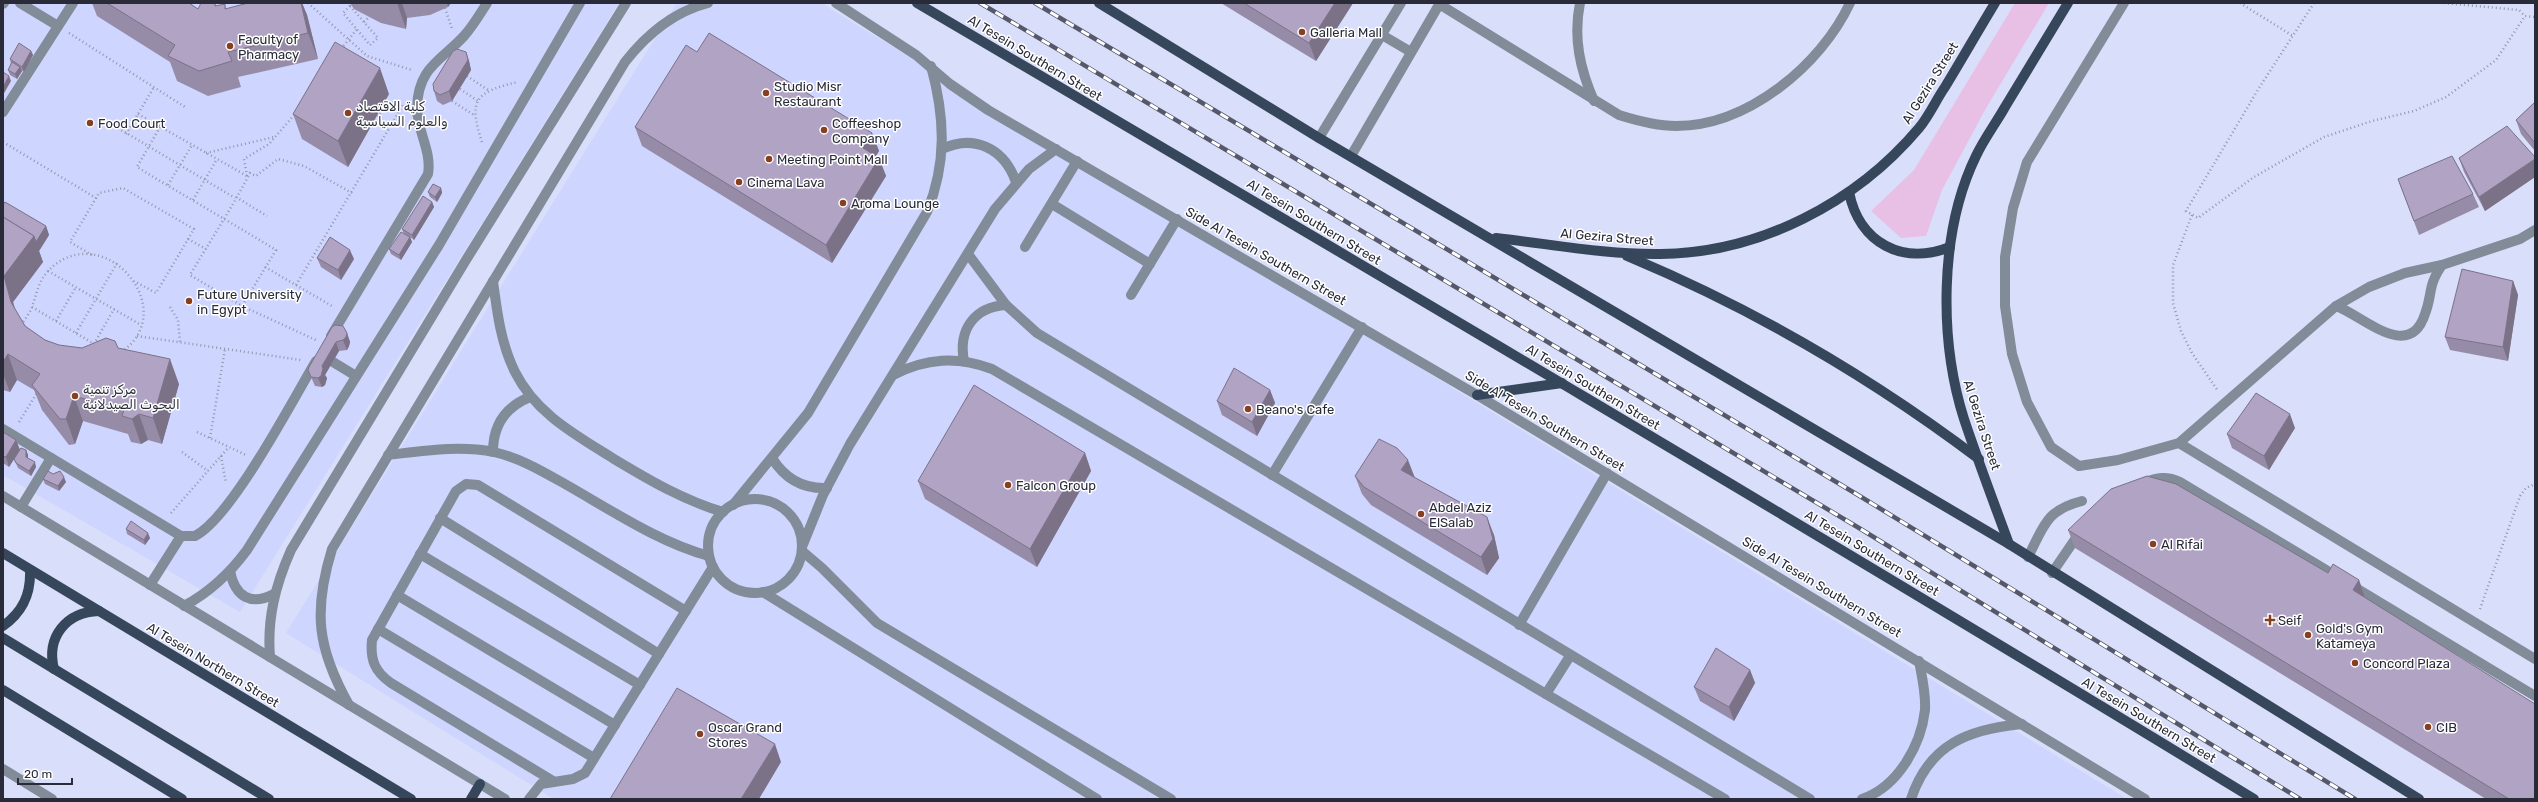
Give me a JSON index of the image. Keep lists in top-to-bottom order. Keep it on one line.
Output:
{"streets":{"main road":["Al Tesein Southern Street","Al Gezira Street","Al Tesein Northern Street"],"street":["Side Al Tesein Southern Street"]},"places":{"other":["Galleria Mall","Faculty of Pharmacy","Studio Misr Restaurant","كلية الاقتصاد والعلوم السياسية","Food Court","Coffeeshop Company","Meeting Point Mall","Cinema Lava","Aroma Lounge","Future University in Egypt","مركز تنمية البحوث الصيدلانية","Beano's Cafe","Falcon Group","Abdel Aziz ElSalab","Al Rifai","Gold's Gym Katameya","Concord Plaza","CIB","Oscar Grand Stores"],"health":["Seif"]},"scale_bar":"20 m"}
